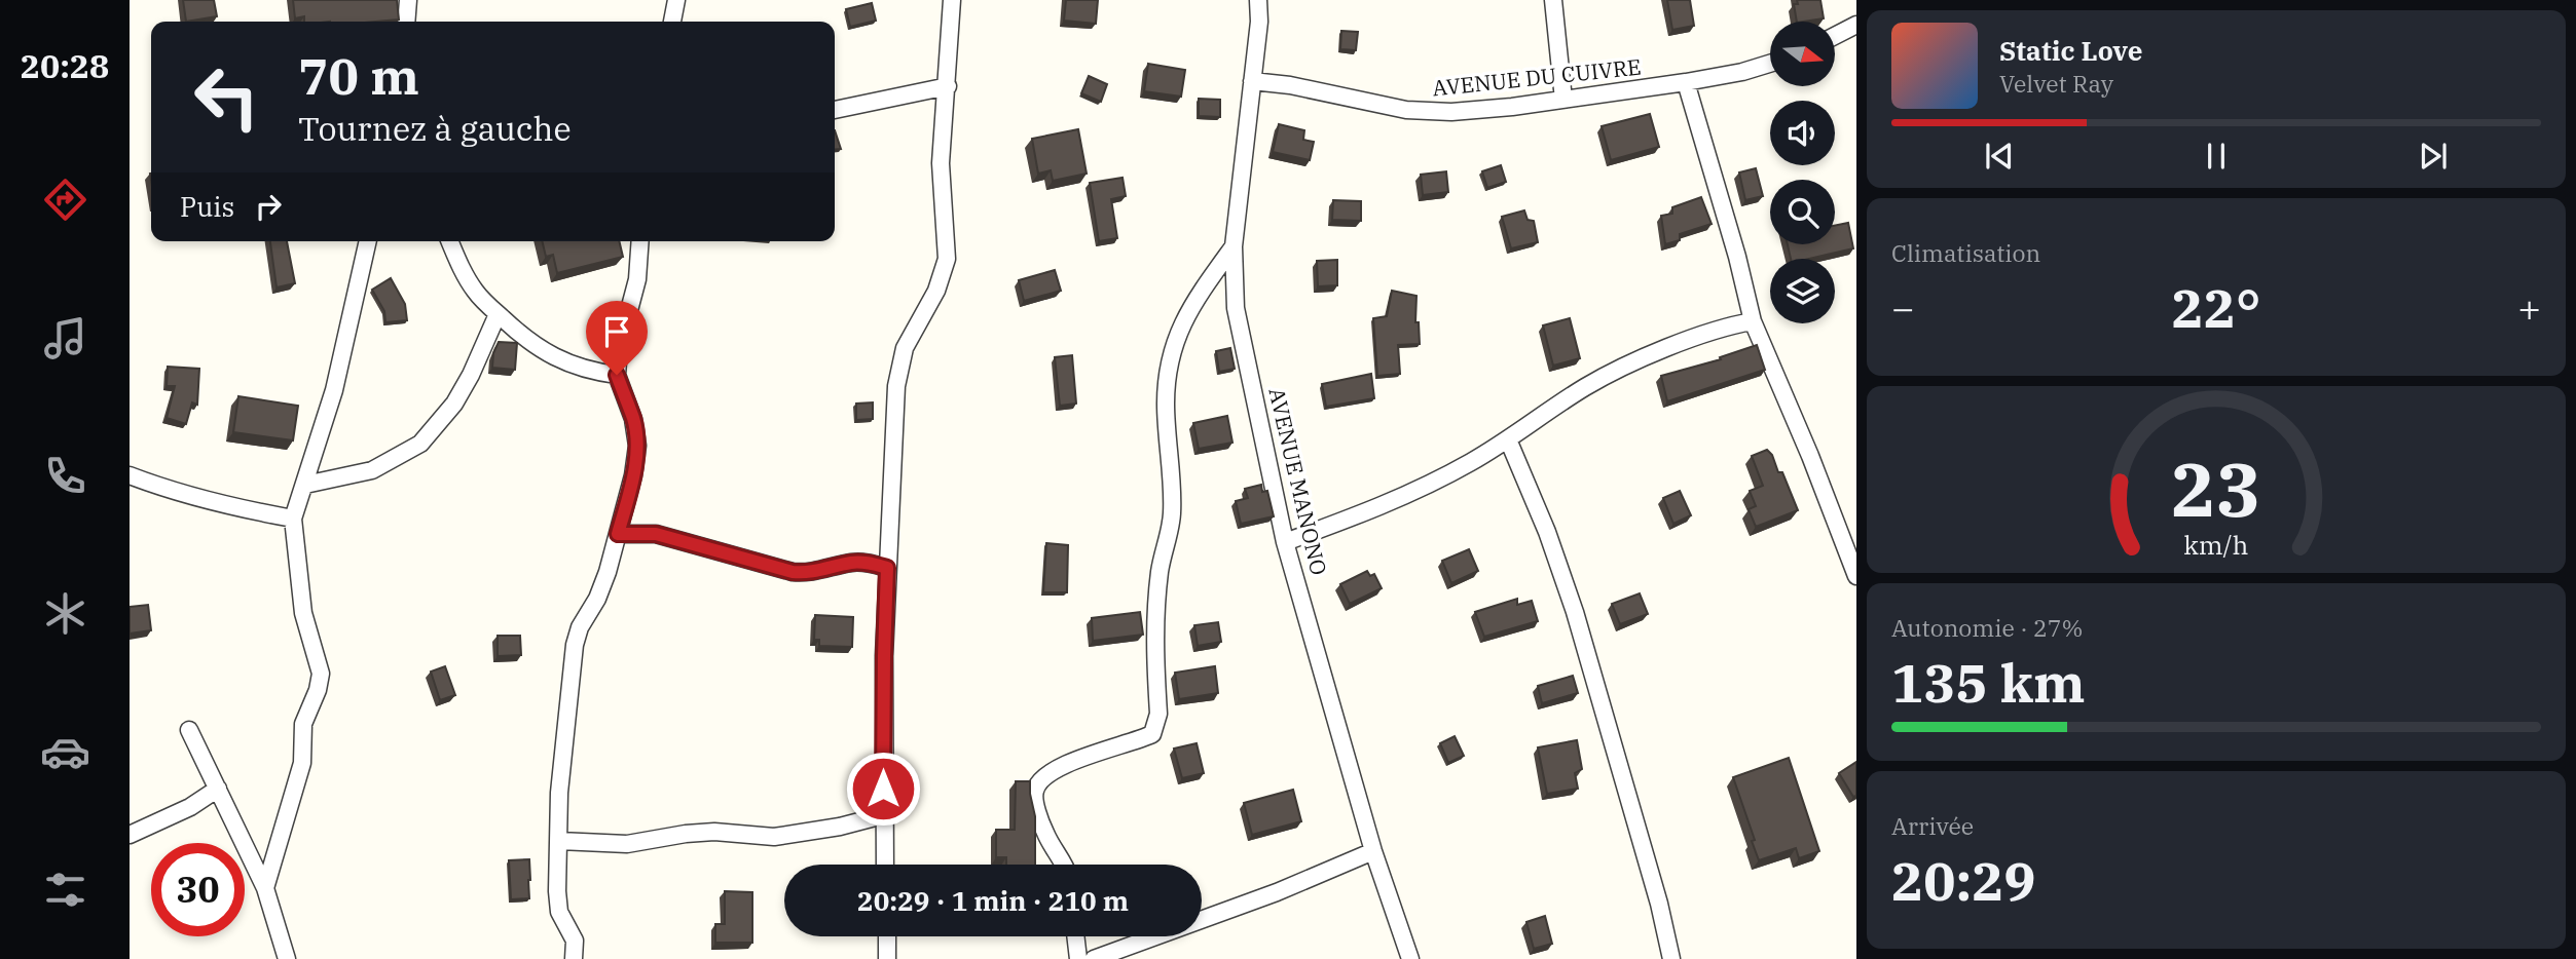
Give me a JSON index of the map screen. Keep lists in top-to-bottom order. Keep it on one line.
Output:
{"streets":{"street":["AVENUE DU CUIVRE","AVENUE MANONO"]},"crossings":[["AVENUE DU CUIVRE","AVENUE MANONO"]],"north":"right","page":{"tabs":"20:28","turn":["70 m","Tournez à gauche"],"song":["Static Love","Velvet Ray"],"then":"Puis","tile":["Climatisation",["Autonomie · 27%","135 km"],["Arrivée","20:29"]],"heat":["−","22°","+"],"limit":"30","trip":"20:29 · 1 min · 210 m","gauge":["23","km/h"]}}
